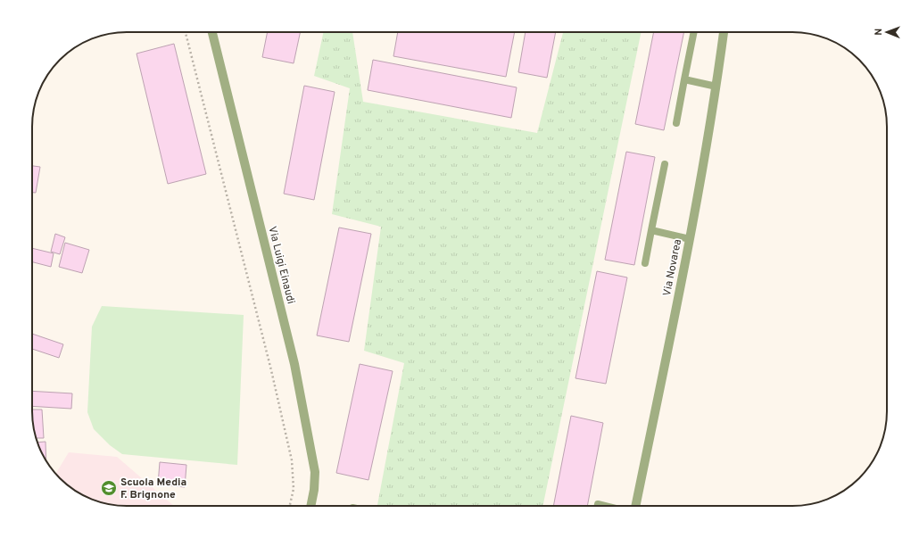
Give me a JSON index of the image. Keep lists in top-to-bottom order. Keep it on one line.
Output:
{"streets":{"street":["Via Luigi Einaudi","Via Novarea"]},"places":{"school or university":["Scuola Media F. Brignone"]},"north":"left"}
